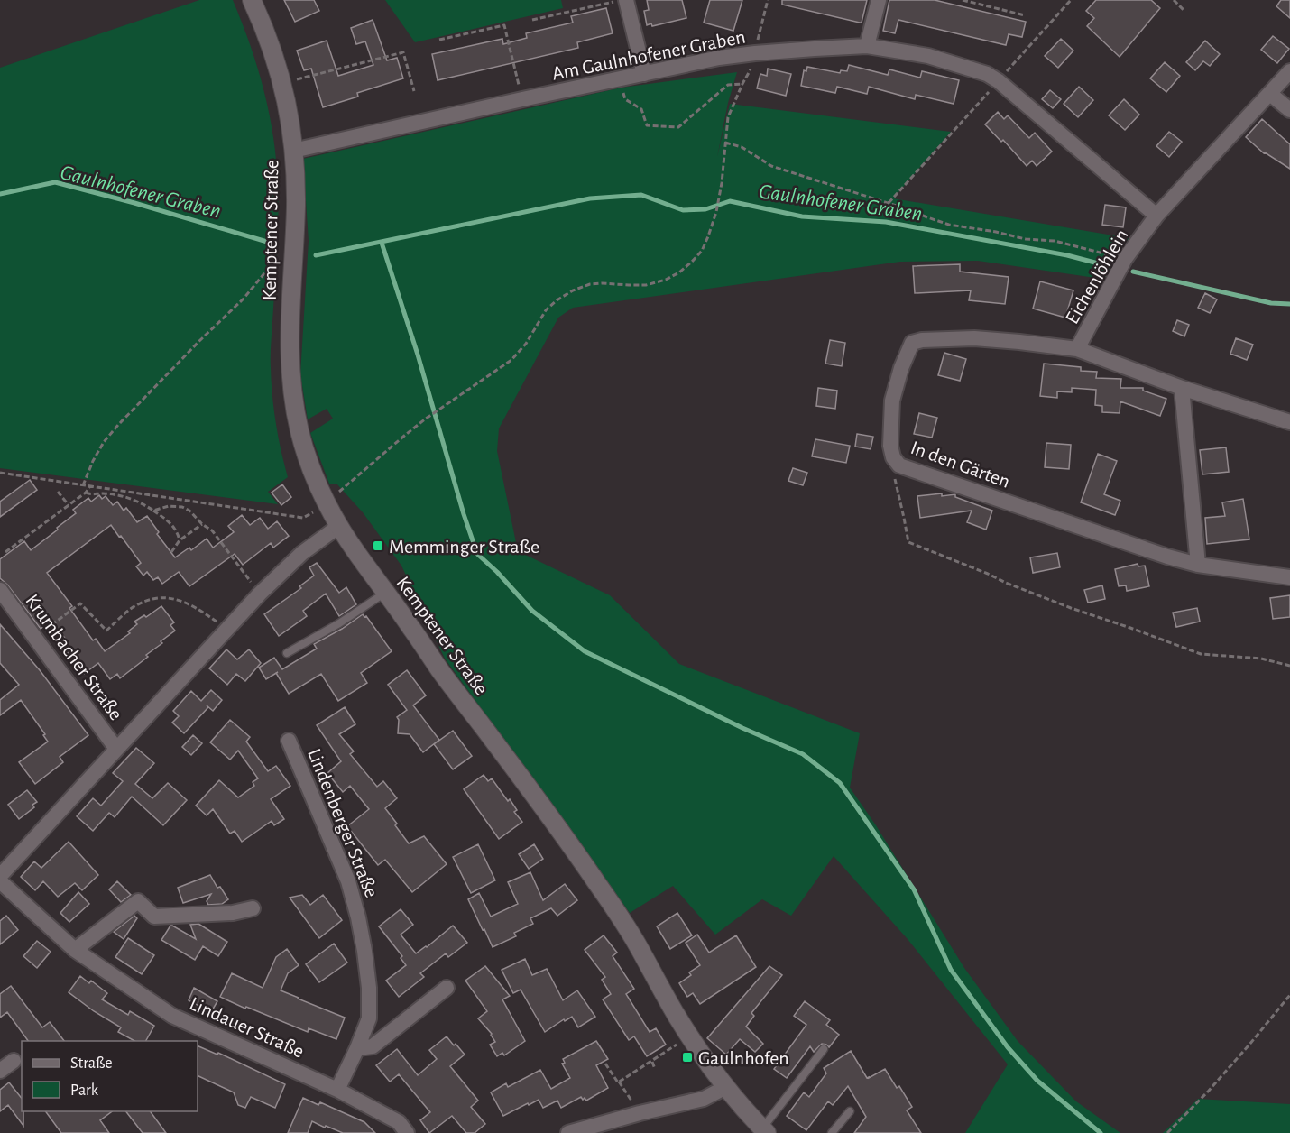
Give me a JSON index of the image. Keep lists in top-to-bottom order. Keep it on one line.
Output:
{"streets":{"street":["Am Gaulnhofener Graben","Kemptener Straße","Eichenlöhlein","In den Gärten","Krumbacher Straße","Lindenberger Straße","Lindauer Straße"]},"crossings":[["Am Gaulnhofener Graben","Kemptener Straße"],["Am Gaulnhofener Graben","Eichenlöhlein"],["Eichenlöhlein","In den Gärten"],["Lindenberger Straße","Lindauer Straße"]],"water":["Gaulnhofener Graben"],"places":{"transit":["Memminger Straße","Gaulnhofen"]},"legend":["Straße","Park"]}
